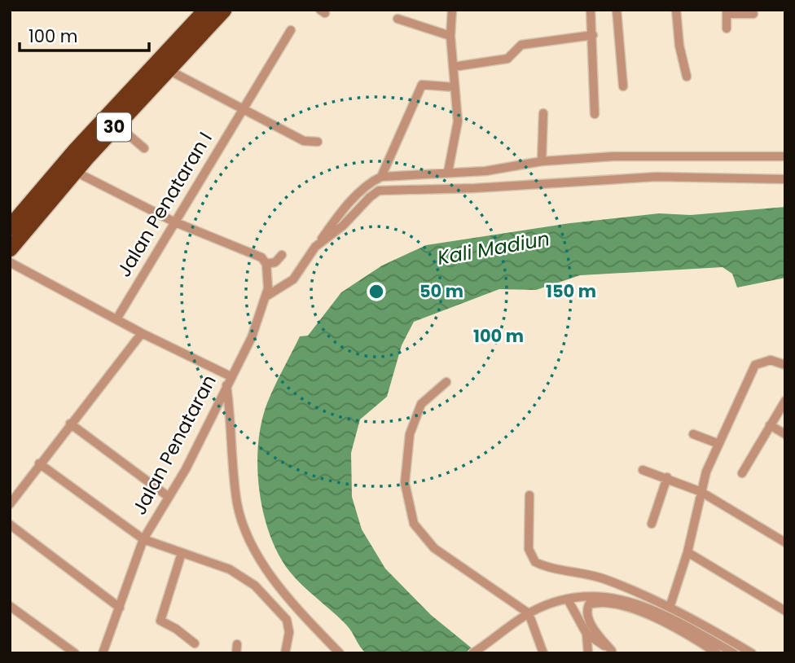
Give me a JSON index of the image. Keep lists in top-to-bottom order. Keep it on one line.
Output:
{"streets":{"highway":["30"],"street":["Jalan Penataran I","Jalan Penataran"]},"crossings":[["Jalan Penataran I","Jalan Penataran"]],"water":["Kali Madiun"],"scale_bar":"100 m","rings":["50 m","150 m","100 m"]}
